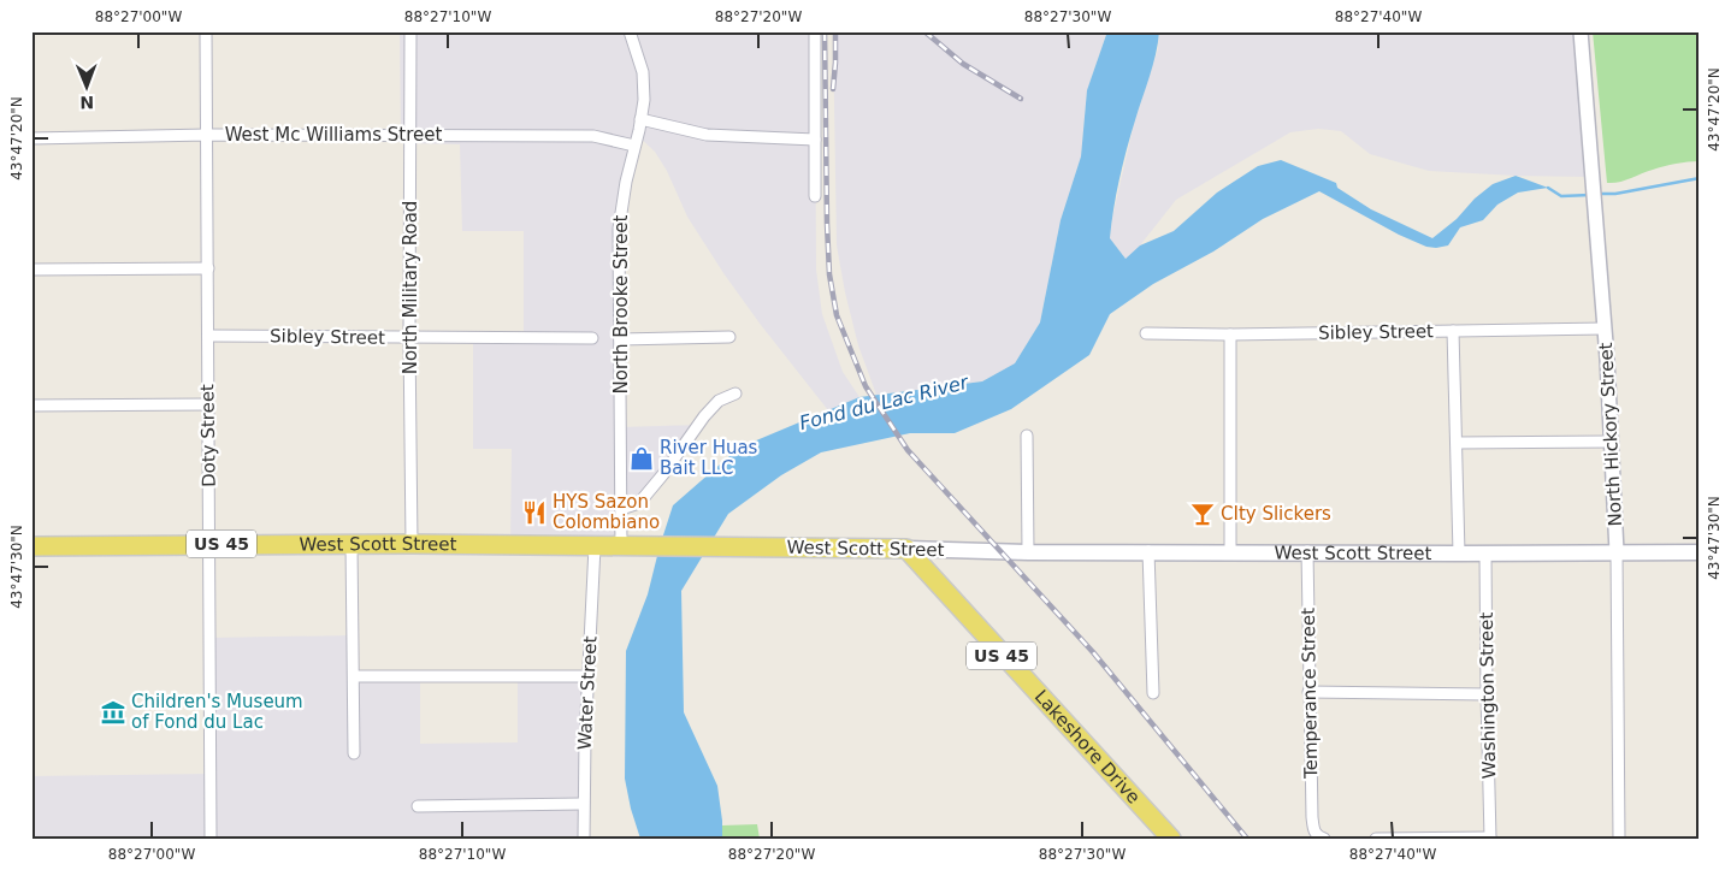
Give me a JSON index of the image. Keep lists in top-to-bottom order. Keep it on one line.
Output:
{"streets":{"main road":["US 45","West Scott Street","Lakeshore Drive"],"street":["West Mc Williams Street","North Military Road","North Brooke Street","Sibley Street","North Hickory Street","Doty Street","Water Street","Temperance Street","Washington Street"]},"crossings":[["West Mc Williams Street","North Military Road"],["West Mc Williams Street","North Brooke Street"],["West Mc Williams Street","Doty Street"],["North Military Road","Sibley Street"],["North Military Road","West Scott Street"],["North Brooke Street","West Scott Street"],["Sibley Street","North Hickory Street"],["Sibley Street","Doty Street"],["North Hickory Street","West Scott Street"],["Doty Street","West Scott Street"],["West Scott Street","Water Street"],["West Scott Street","Temperance Street"],["West Scott Street","Washington Street"],["West Scott Street","Lakeshore Drive"]],"water":["Fond du Lac River"],"places":{"shop":["River Huas Bait LLC"],"restaurant":["HYS Sazon Colombiano"],"bar":["CIty Slickers"],"museum":["Children's Museum of Fond du Lac"]},"north":"bottom","coordinates":["88°27'00\"W","88°27'10\"W","88°27'20\"W","88°27'30\"W","88°27'40\"W","43°47'20\"N","43°47'30\"N"]}
